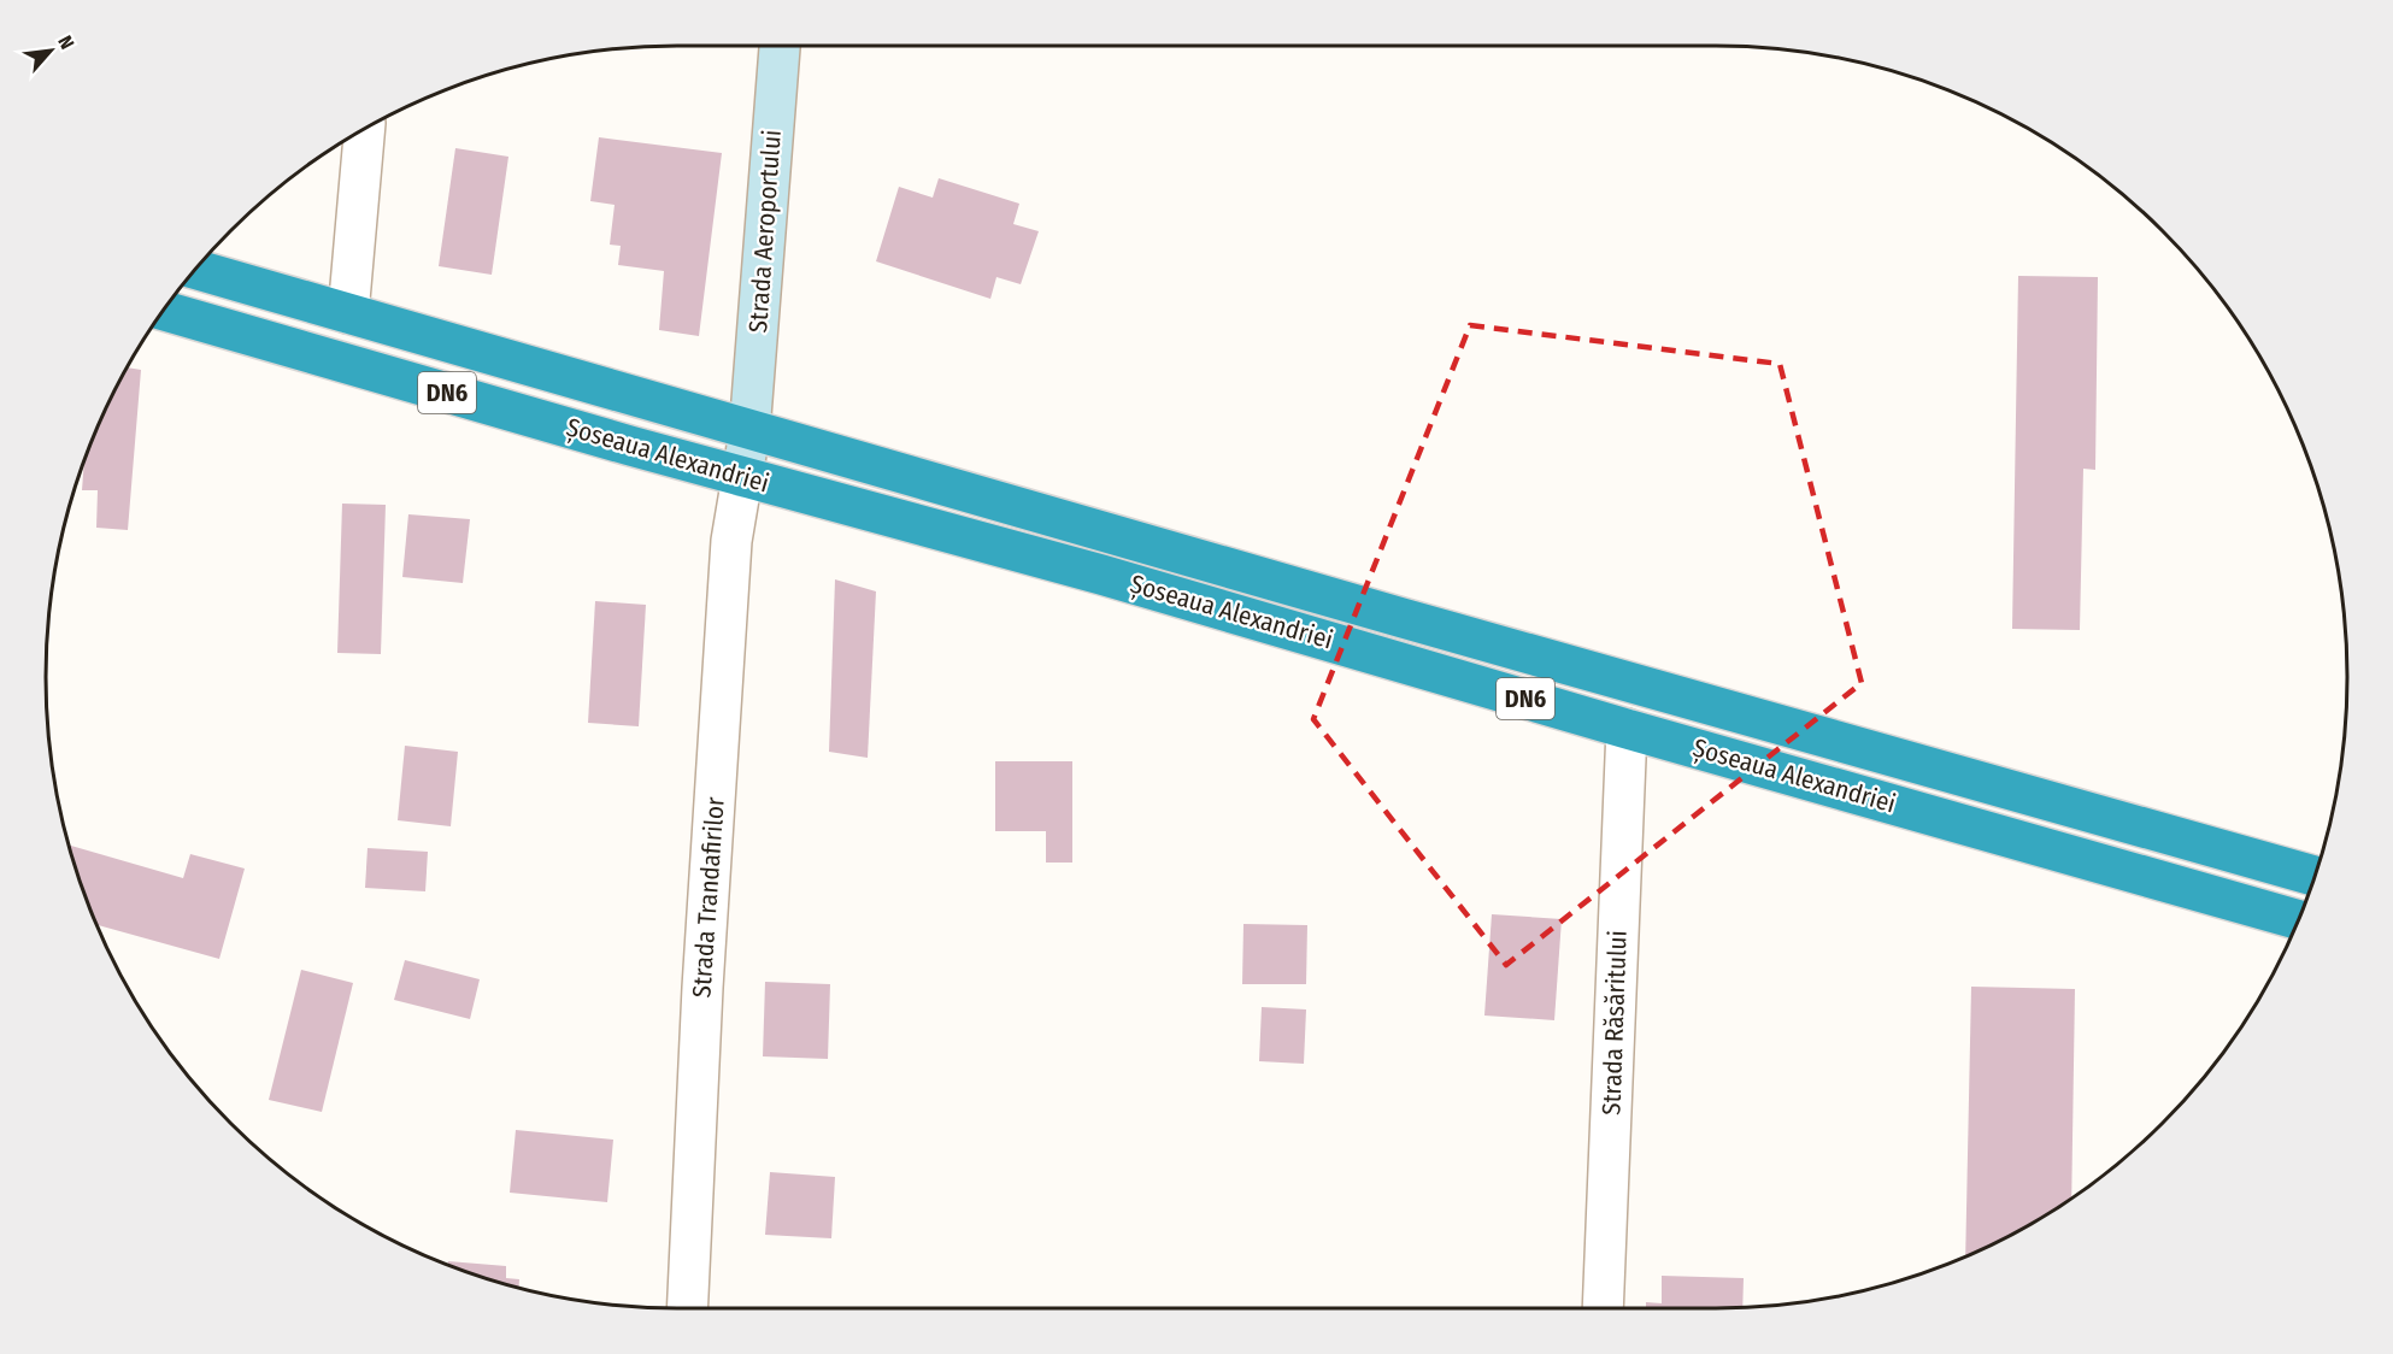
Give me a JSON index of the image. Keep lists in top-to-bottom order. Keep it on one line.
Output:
{"streets":{"highway":["DN6","Șoseaua Alexandriei"],"street":["Strada Aeroportului","Strada Trandafirilor","Strada Răsăritului"]},"crossings":[["Strada Aeroportului","Șoseaua Alexandriei"],["Strada Aeroportului","Strada Trandafirilor"],["Șoseaua Alexandriei","Strada Trandafirilor"],["Șoseaua Alexandriei","Strada Răsăritului"]],"north":"top right"}
